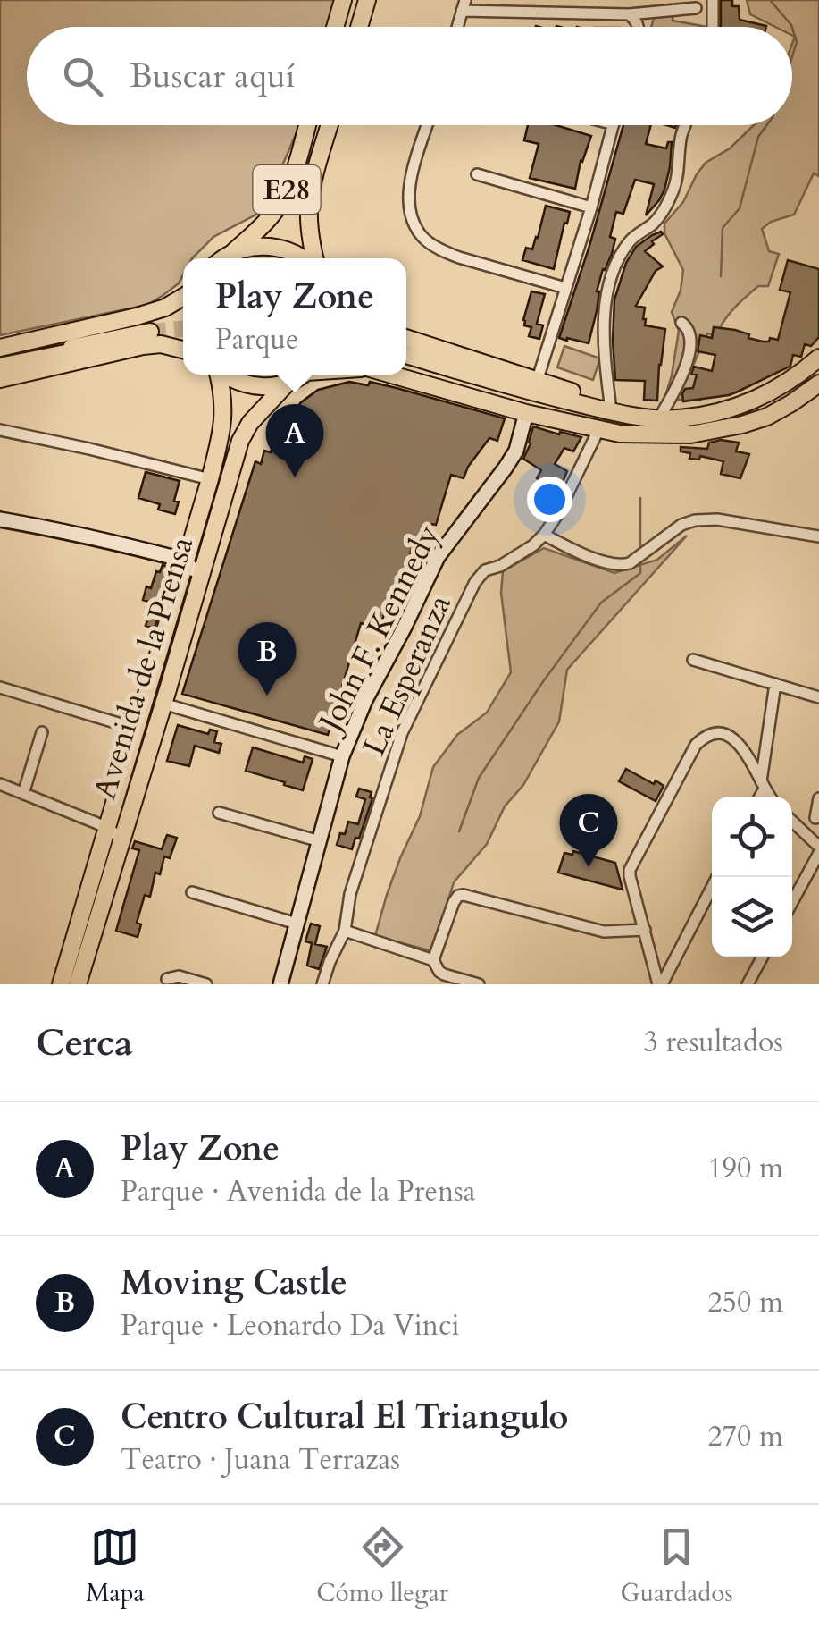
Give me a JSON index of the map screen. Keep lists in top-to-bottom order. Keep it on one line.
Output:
{"streets":{"main road":["E28","John F. Kennedy","Avenida de la Prensa"],"street":["La Esperanza"]},"page":{"search":"Buscar aquí","popup":["Play Zone","Parque"],"pins":["A","B","C"],"heading":["Cerca","3 resultados"],"list":[{"mark":"A","name":"Play Zone","note":"Parque · Avenida de la Prensa","value":"190 m"},{"mark":"B","name":"Moving Castle","note":"Parque · Leonardo Da Vinci","value":"250 m"},{"mark":"C","name":"Centro Cultural El Triangulo","note":"Teatro · Juana Terrazas","value":"270 m"}],"nav":["Mapa","Cómo llegar","Guardados"]}}
